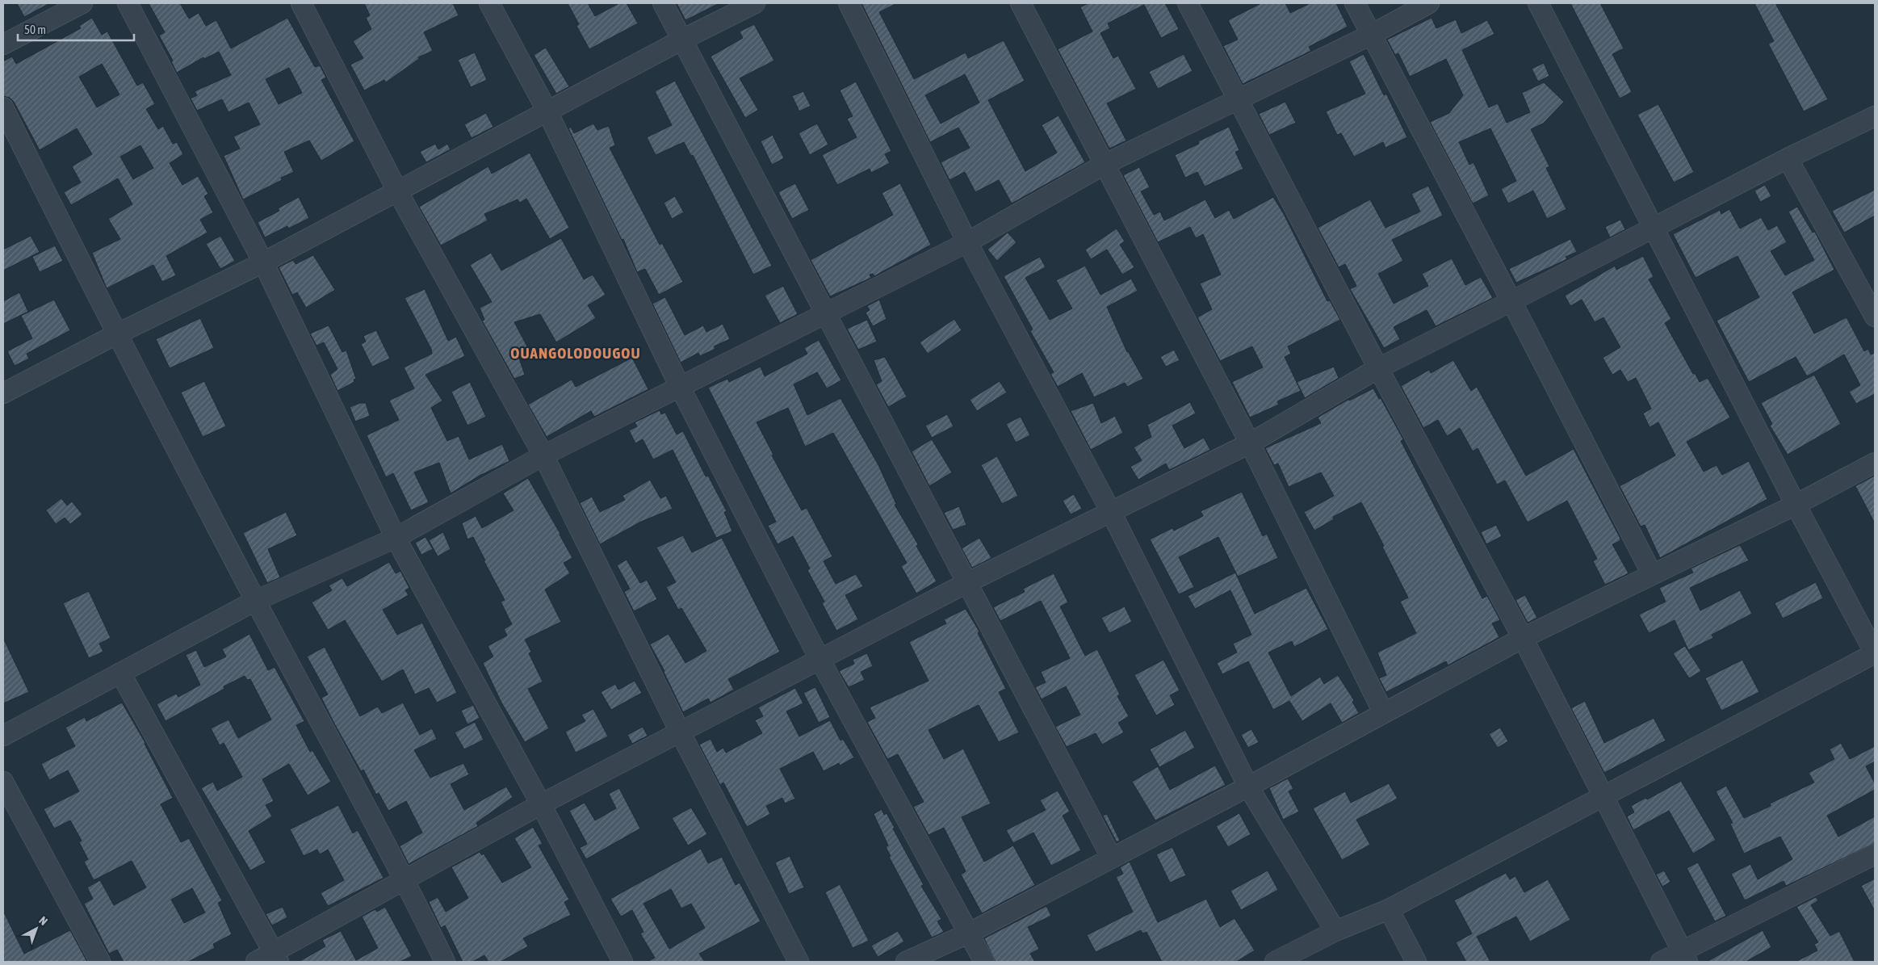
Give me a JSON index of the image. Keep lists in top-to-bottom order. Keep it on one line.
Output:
{"districts":["OUANGOLODOUGOU"],"scale_bar":"50 m","north":"top right"}
